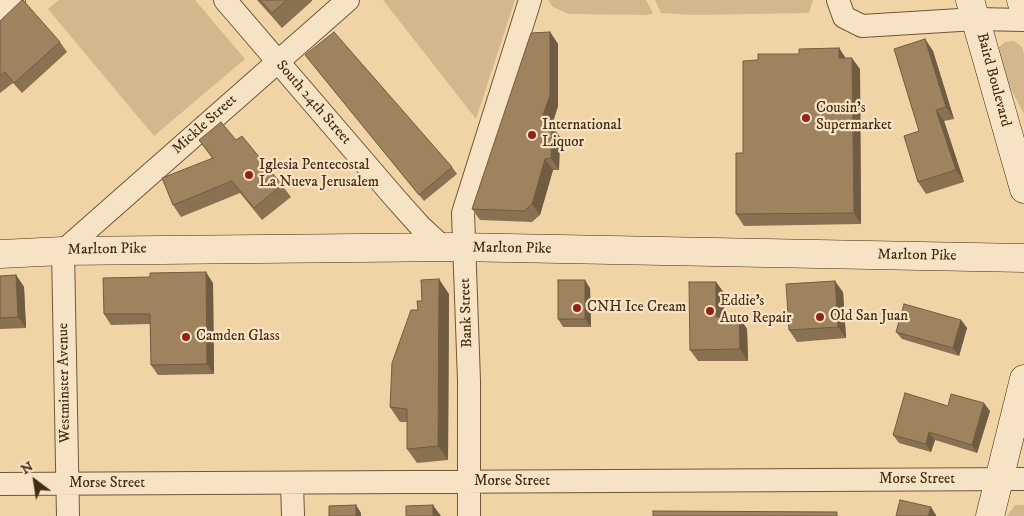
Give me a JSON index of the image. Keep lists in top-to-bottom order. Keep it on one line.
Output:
{"streets":{"main road":["Baird Boulevard","Marlton Pike"],"street":["South 24th Street","Mickle Street","Bank Street","Westminster Avenue","Morse Street"]},"crossings":[["South 24th Street","Mickle Street"],["South 24th Street","Marlton Pike"],["South 24th Street","Bank Street"],["Mickle Street","Marlton Pike"],["Mickle Street","Westminster Avenue"],["Marlton Pike","Bank Street"],["Marlton Pike","Westminster Avenue"],["Bank Street","Morse Street"],["Westminster Avenue","Morse Street"]],"places":["Cousin's Supermarket","International Liquor","Iglesia Pentecostal La Nueva Jerusalem","CNH Ice Cream","Eddie's Auto Repair","Old San Juan","Camden Glass"],"north":"top left"}
